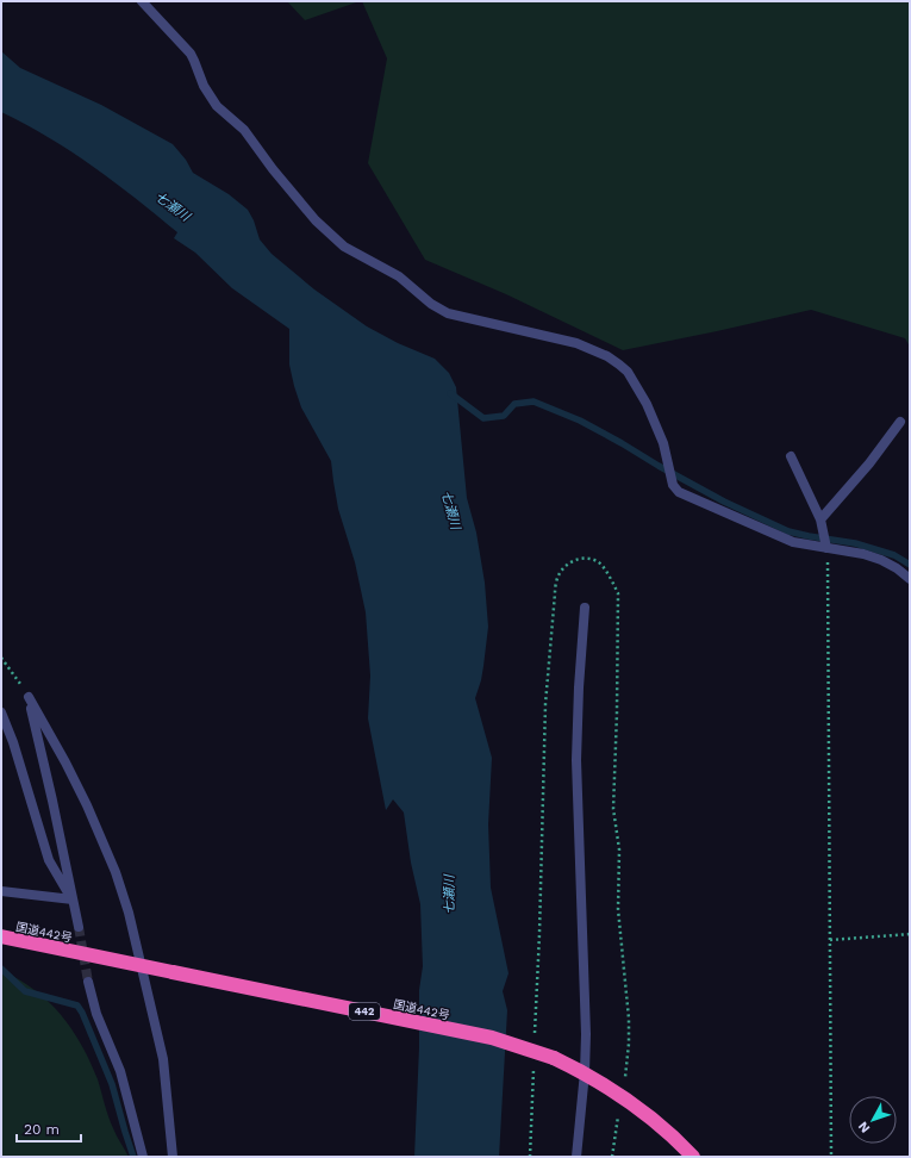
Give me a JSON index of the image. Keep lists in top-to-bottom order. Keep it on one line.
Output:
{"streets":{"highway":["国道442号","442"]},"water":["七瀬川"],"scale_bar":"20 m","north":"bottom left"}
